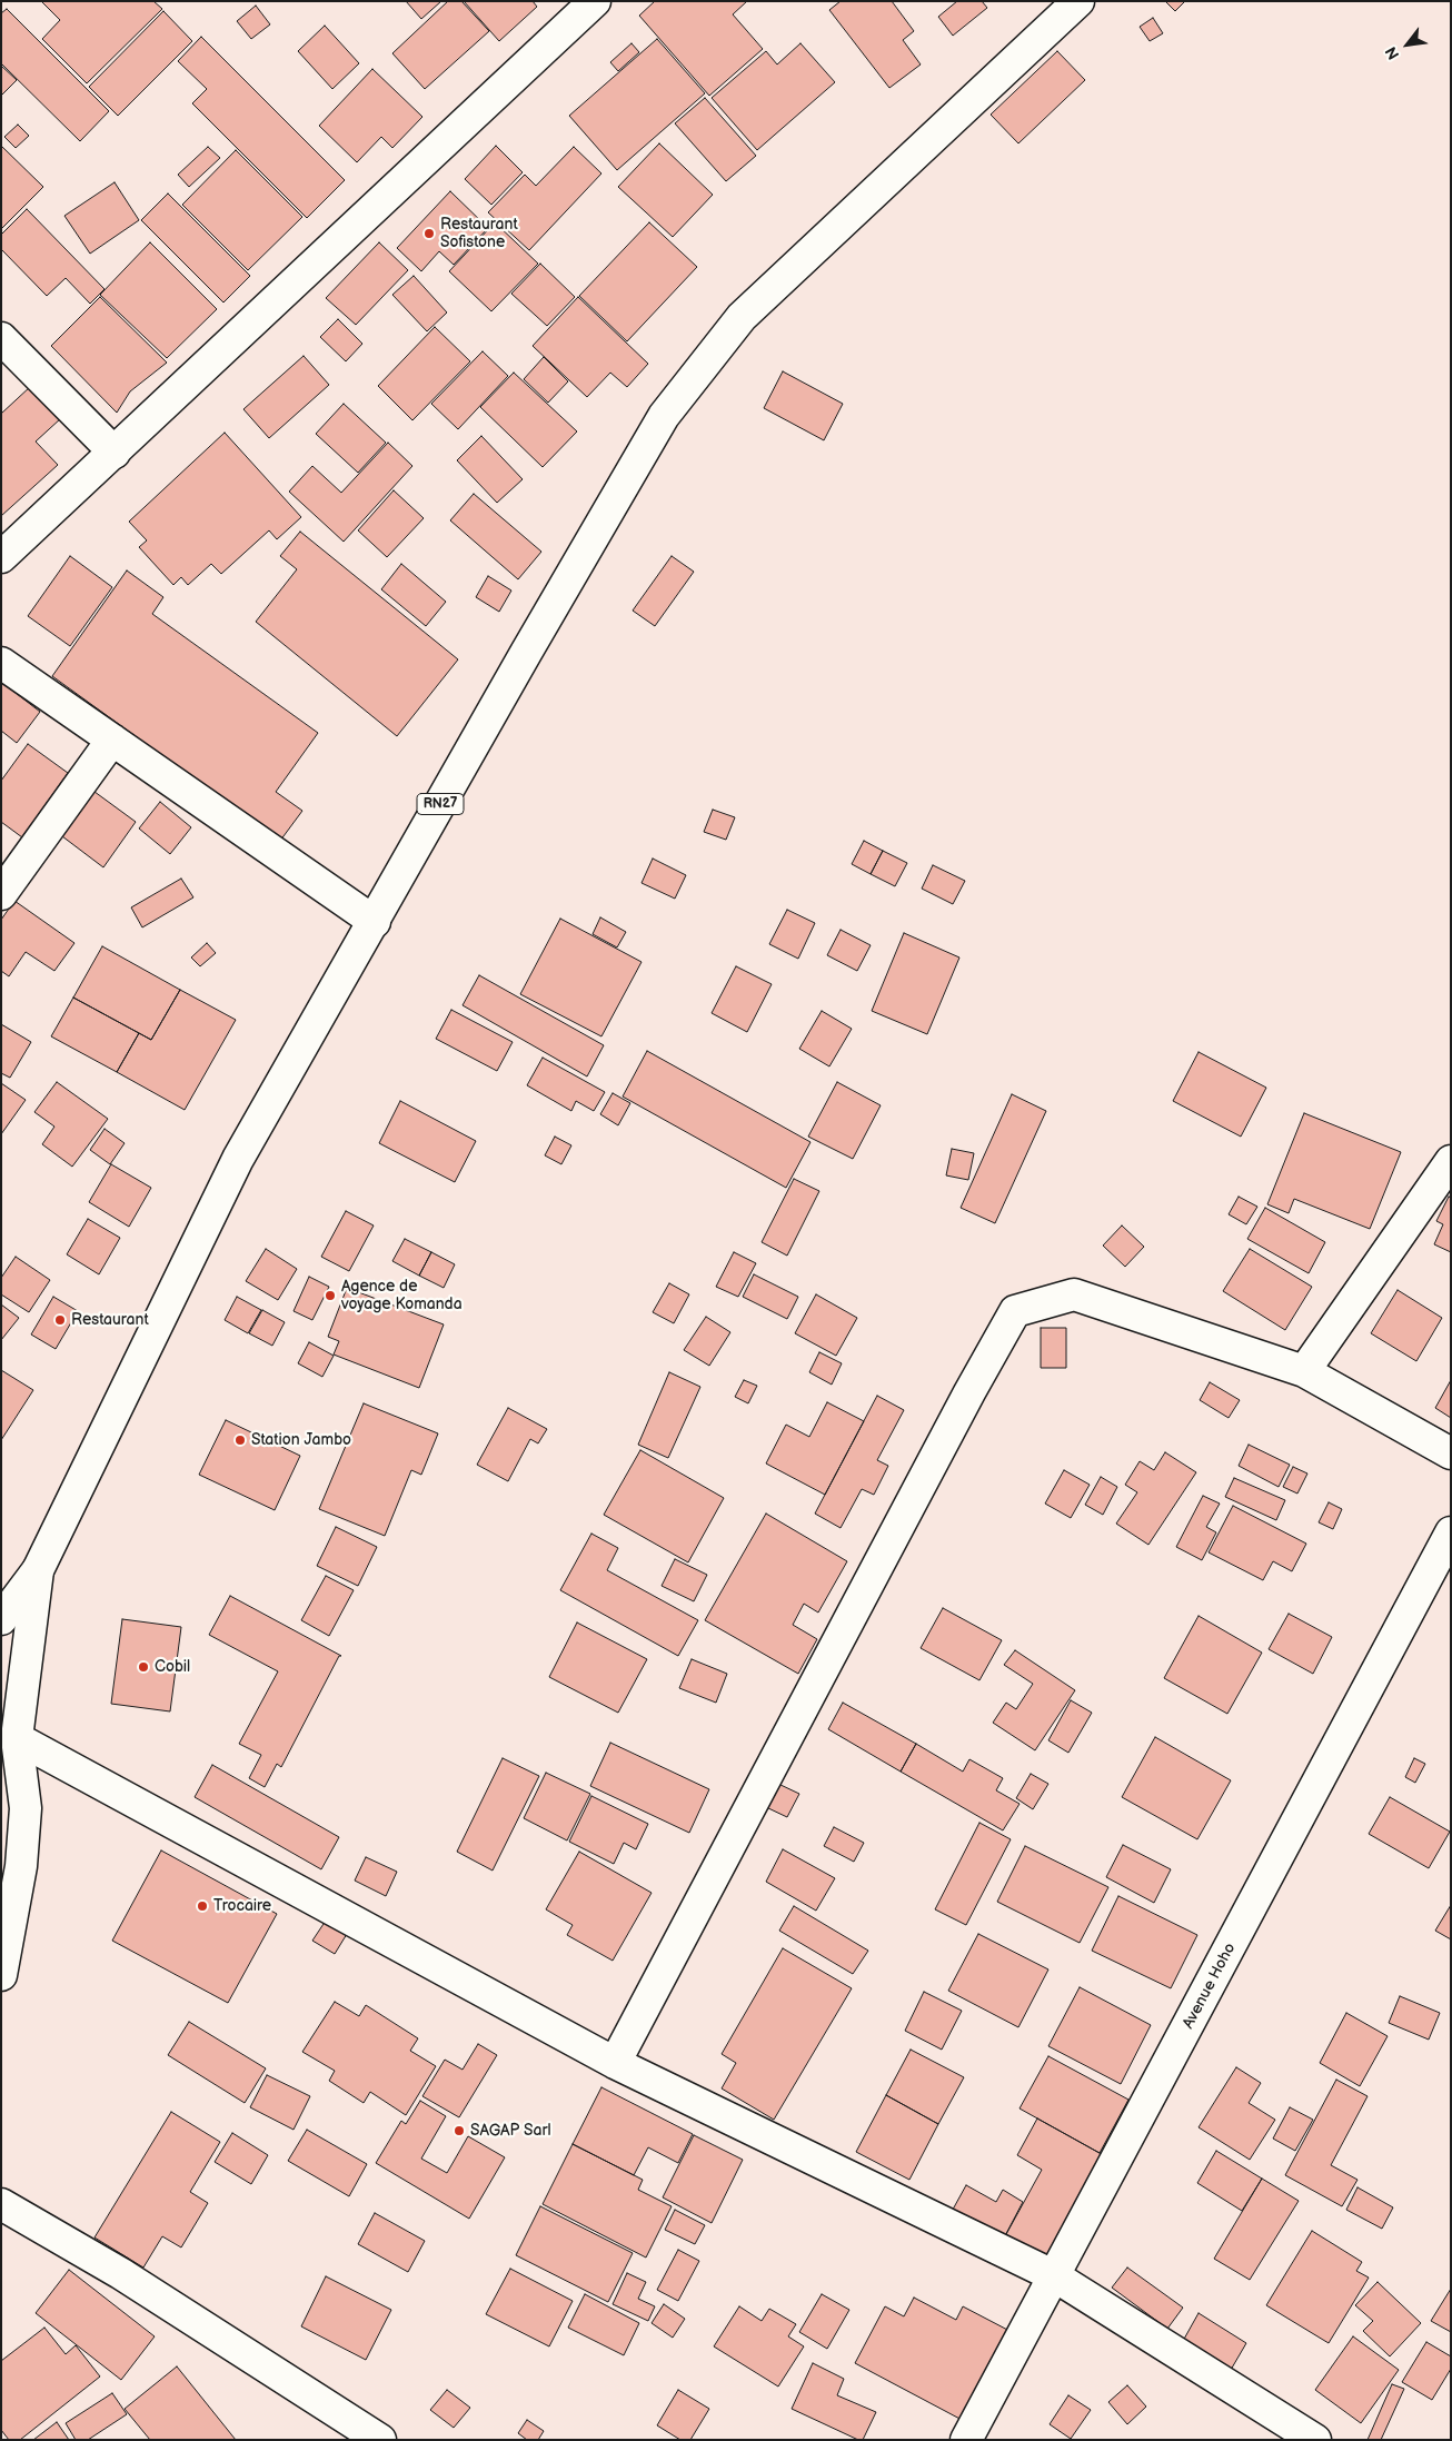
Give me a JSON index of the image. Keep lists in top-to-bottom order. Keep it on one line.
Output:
{"streets":{"street":["RN27","Avenue Hoho"]},"places":["Restaurant Sofistone","Agence de voyage Komanda","Restaurant","Station Jambo","Cobil","Trocaire","SAGAP Sarl"],"north":"bottom left"}
